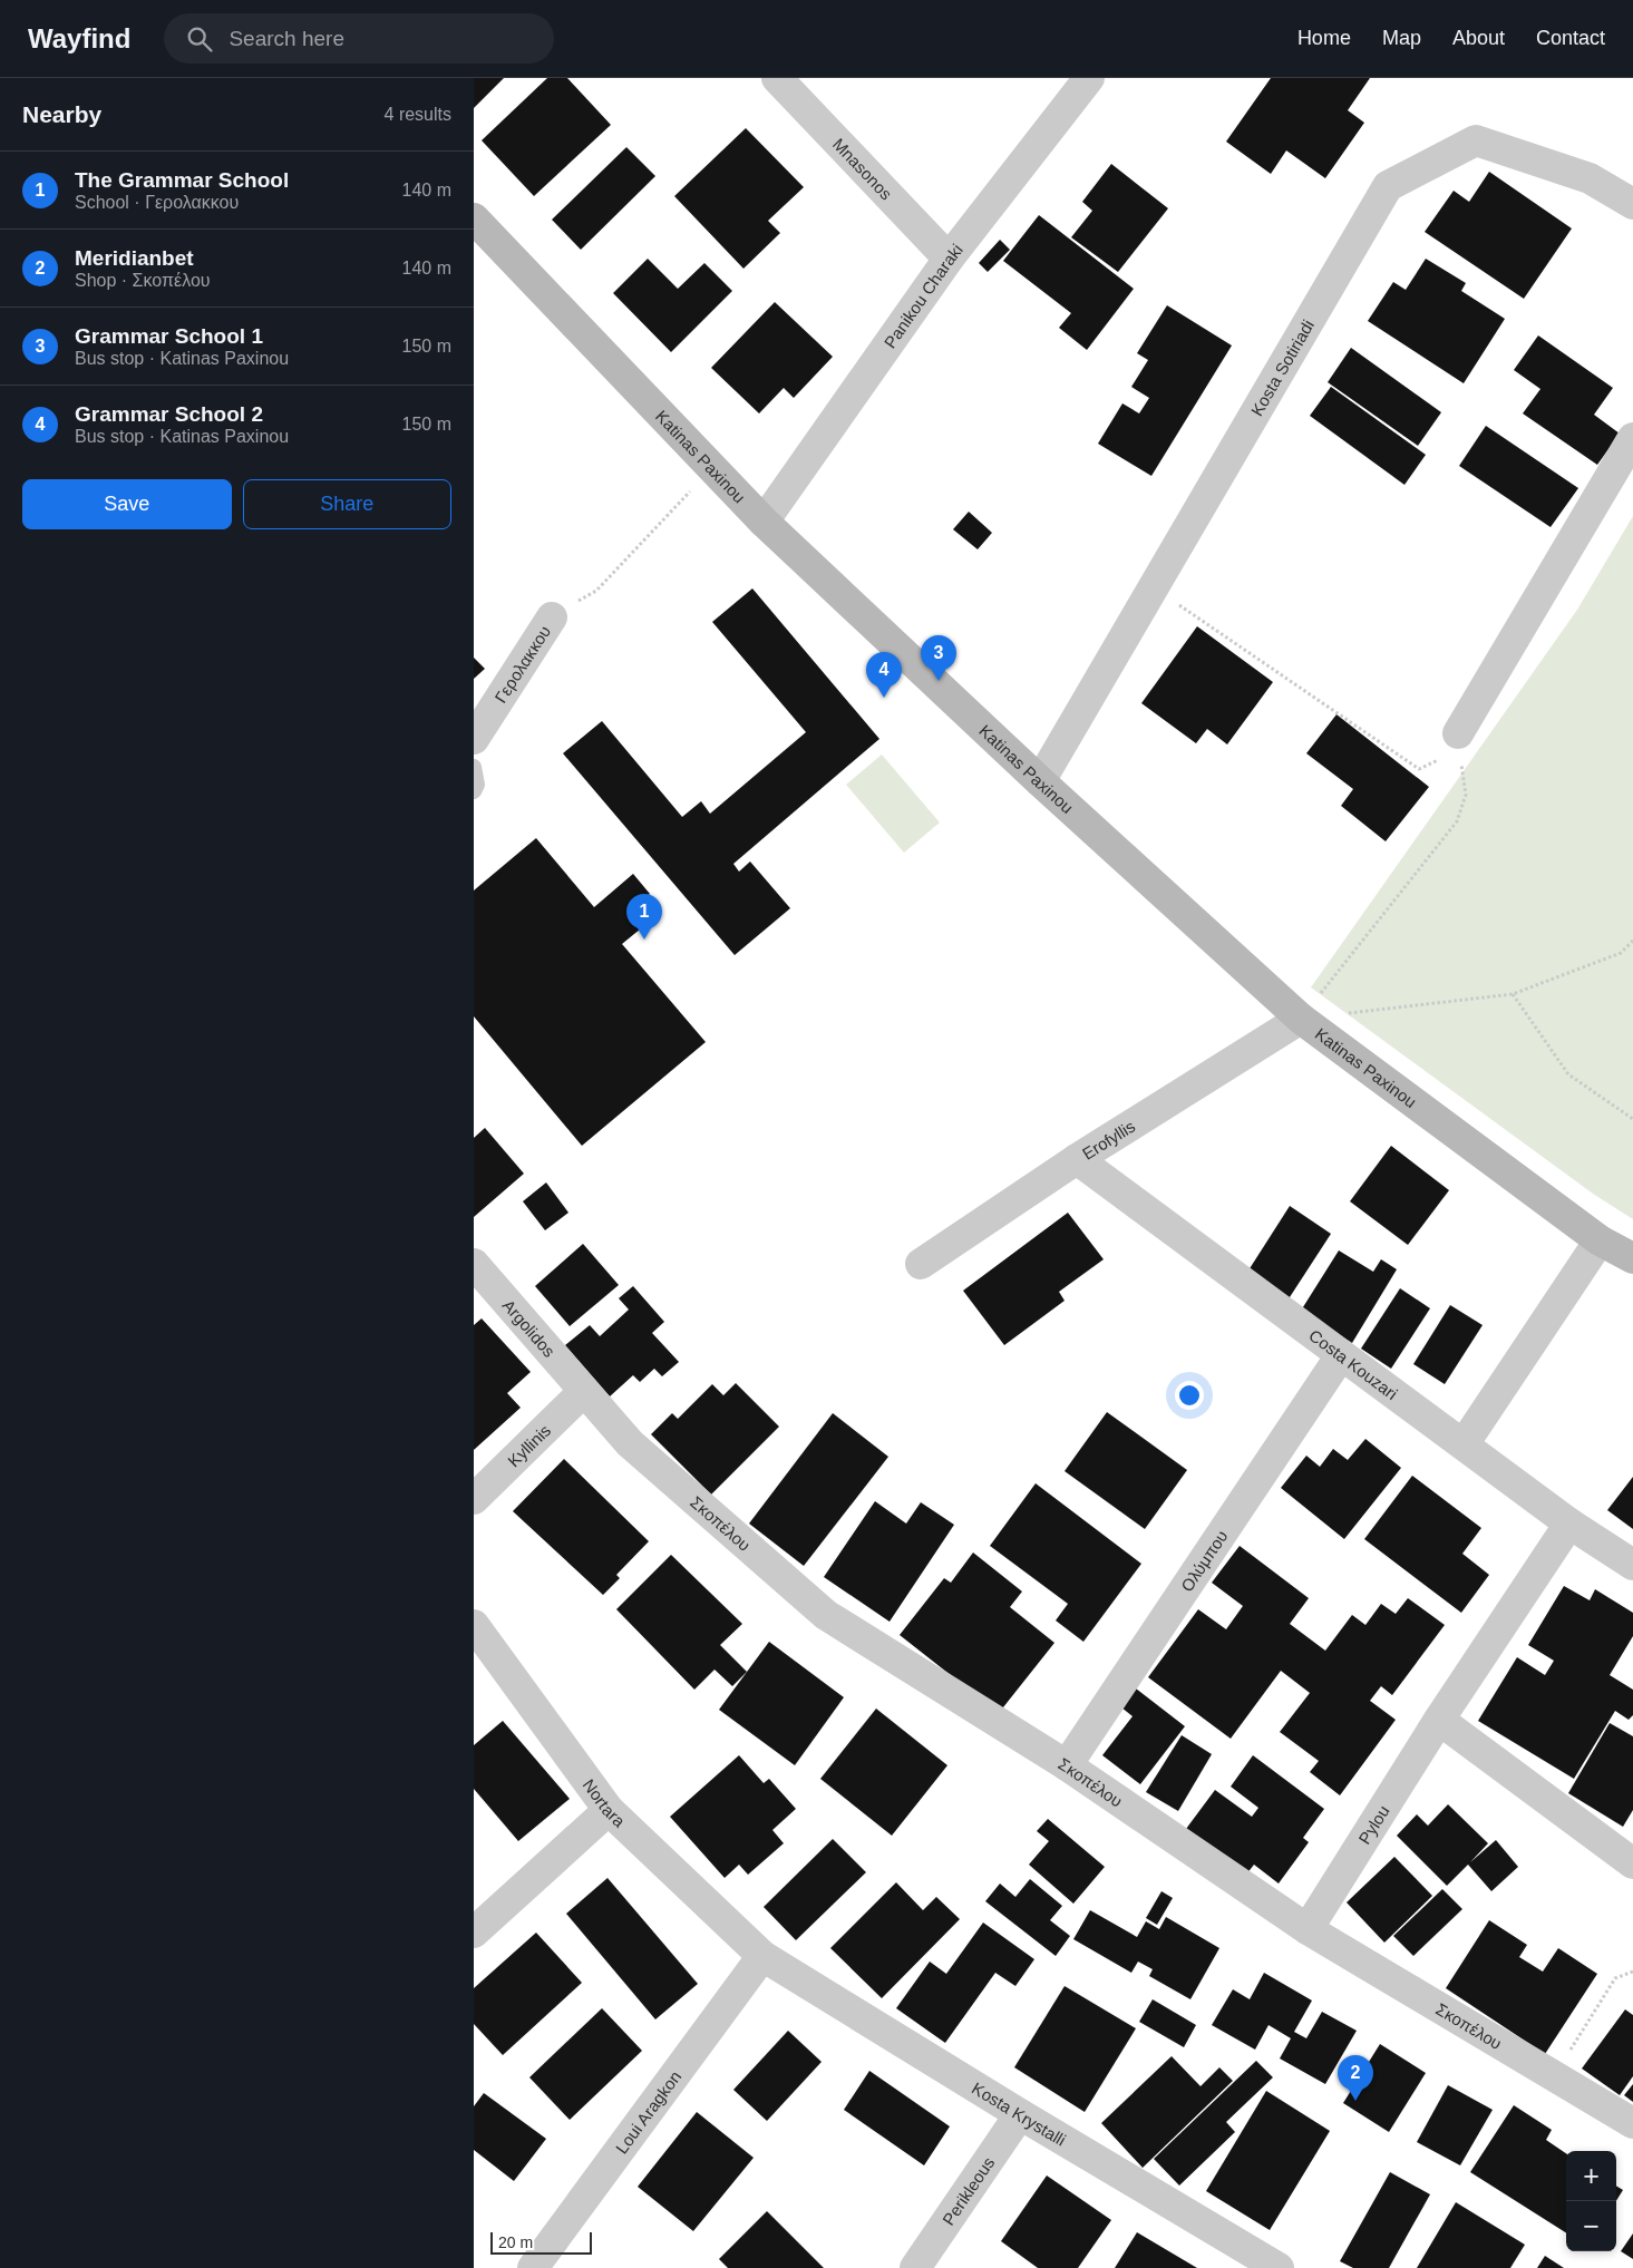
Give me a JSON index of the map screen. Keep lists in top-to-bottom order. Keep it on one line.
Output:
{"streets":{"street":["Mnasonos","Panikou Charaki","Kosta Sotiriadi","Katinas Paxinou","Γερολακκου","Erofyllis","Argolidos","Costa Kouzari","Kyllinis","Σκοπέλου","Ολύμπου","Nortara","Pylou","Loui Aragkon","Kosta Krystalli","Perikleous"]},"crossings":[["Mnasonos","Panikou Charaki"],["Panikou Charaki","Katinas Paxinou"],["Kosta Sotiriadi","Katinas Paxinou"],["Katinas Paxinou","Erofyllis"],["Erofyllis","Costa Kouzari"],["Argolidos","Kyllinis"],["Argolidos","Σκοπέλου"],["Costa Kouzari","Ολύμπου"],["Costa Kouzari","Pylou"],["Kyllinis","Σκοπέλου"],["Σκοπέλου","Ολύμπου"],["Σκοπέλου","Pylou"],["Nortara","Loui Aragkon"],["Nortara","Kosta Krystalli"],["Loui Aragkon","Kosta Krystalli"],["Kosta Krystalli","Perikleous"]],"scale_bar":"20 m","page":{"header":"Wayfind","search":"Search here","nav":["Home","Map","About","Contact"],"heading":["Nearby","4 results"],"list":[{"mark":"1","name":"The Grammar School","note":"School · Γερολακκου","value":"140 m"},{"mark":"2","name":"Meridianbet","note":"Shop · Σκοπέλου","value":"140 m"},{"mark":"3","name":"Grammar School 1","note":"Bus stop · Katinas Paxinou","value":"150 m"},{"mark":"4","name":"Grammar School 2","note":"Bus stop · Katinas Paxinou","value":"150 m"}],"buttons":["Save","Share"],"pins":["3","4","1","2"],"map_buttons":["+","−"],"scale":"20 m"}}
